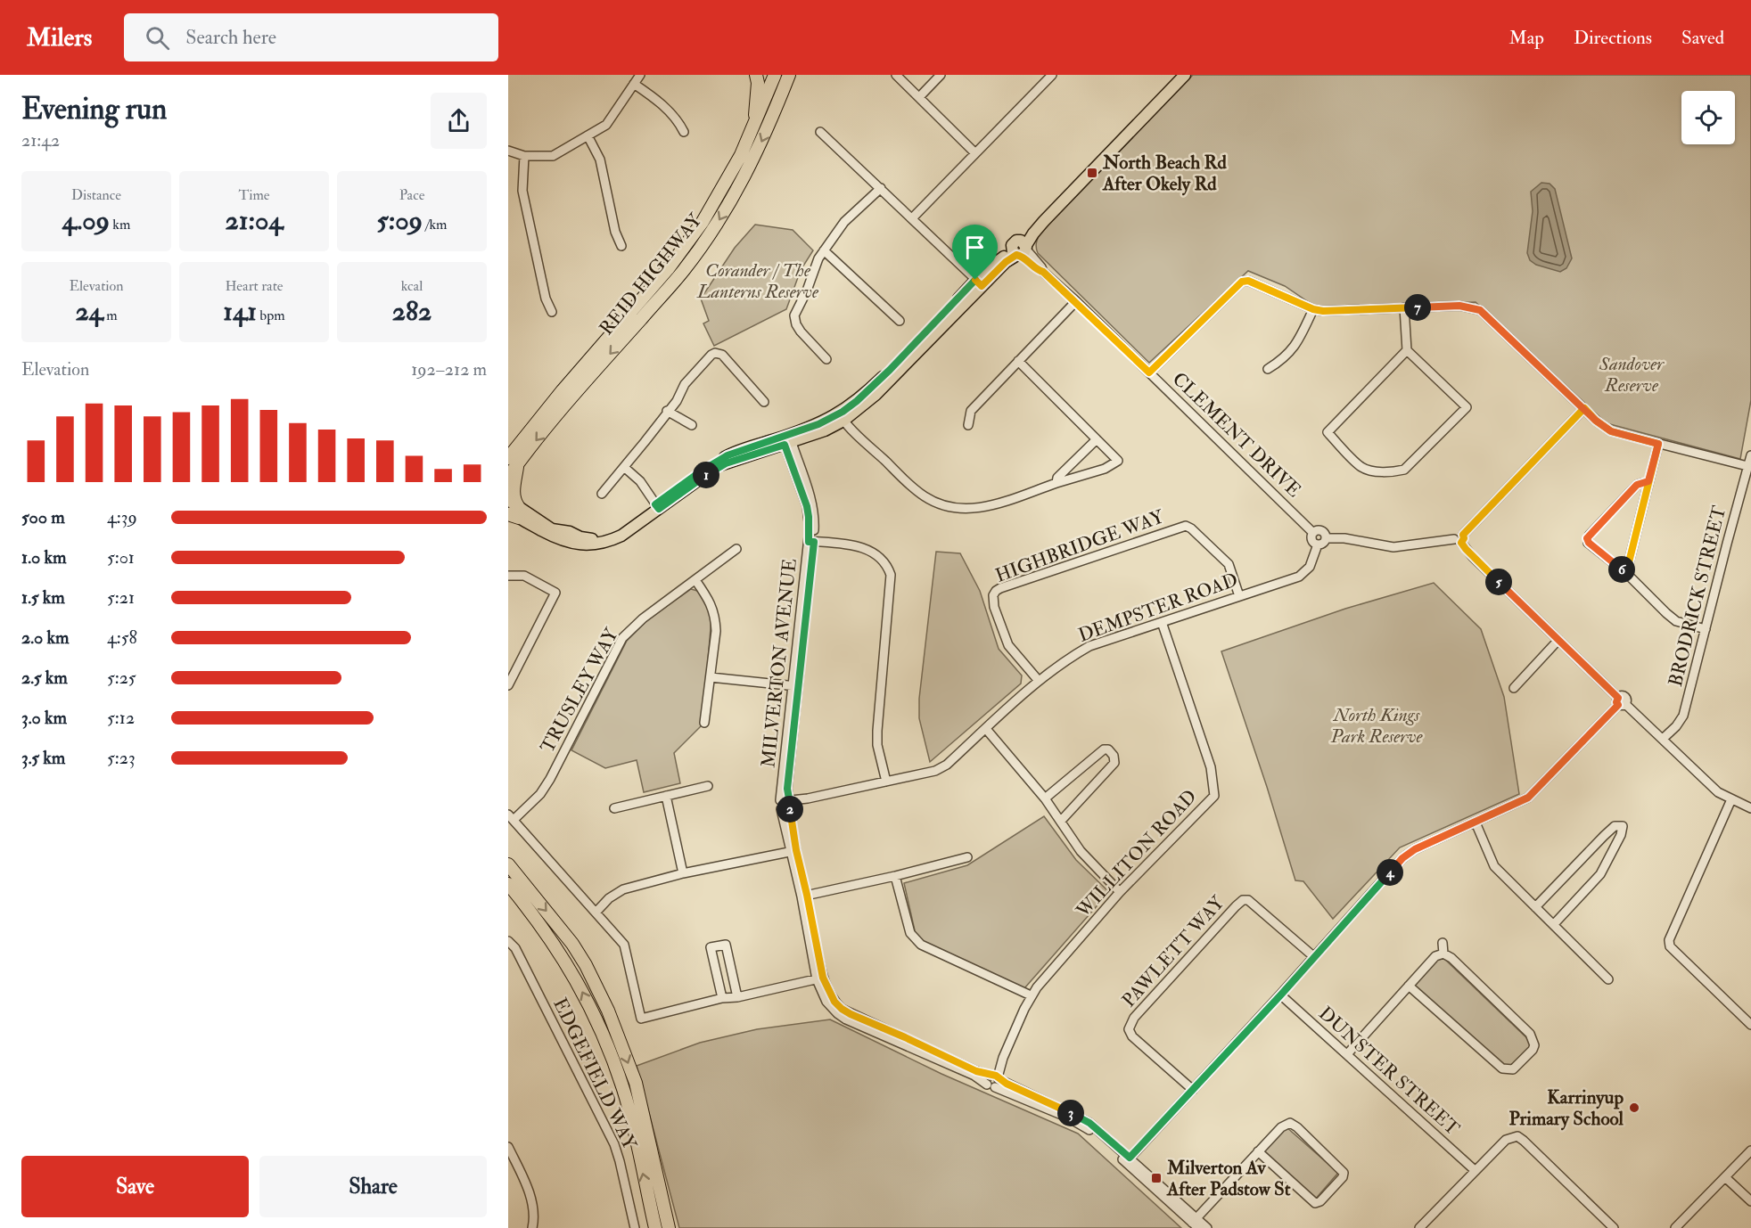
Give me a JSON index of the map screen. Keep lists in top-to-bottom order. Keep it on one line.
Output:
{"streets":{"highway":["REID HIGHWAY"],"street":["CLEMENT DRIVE","HIGHBRIDGE WAY","BRODRICK STREET","DEMPSTER ROAD","MILVERTON AVENUE","TRUSLEY WAY","WILLITON ROAD","PAWLETT WAY","DUNSTER STREET","EDGEFIELD WAY"]},"crossings":[["CLEMENT DRIVE","DEMPSTER ROAD"],["HIGHBRIDGE WAY","DEMPSTER ROAD"],["DEMPSTER ROAD","MILVERTON AVENUE"],["DEMPSTER ROAD","WILLITON ROAD"],["MILVERTON AVENUE","WILLITON ROAD"]],"parks":["Corander / The Lanterns Reserve","Sandover Reserve","North Kings Park Reserve"],"places":{"transit":["North Beach Rd After Okely Rd","Milverton Av After Padstow St"],"other":["Karrinyup Primary School"]},"page":{"header":"Milers","search":"Search here","nav":["Map","Directions","Saved"],"heading":["Evening run","21:42"],"stats":[["Distance","4.09 km"],["Time","21:04"],["Pace","5:09 /km"],["Elevation","24 m"],["Heart rate","141 bpm"],["kcal","282"]],"pins":["7","1","6","5","2","4","3"],"chart":["Elevation","192–212 m"],"list":[{"name":"500 m","note":"4:39"},{"name":"1.0 km","note":"5:01"},{"name":"1.5 km","note":"5:21"},{"name":"2.0 km","note":"4:58"},{"name":"2.5 km","note":"5:25"},{"name":"3.0 km","note":"5:12"},{"name":"3.5 km","note":"5:23"}],"buttons":["Save","Share"]}}
